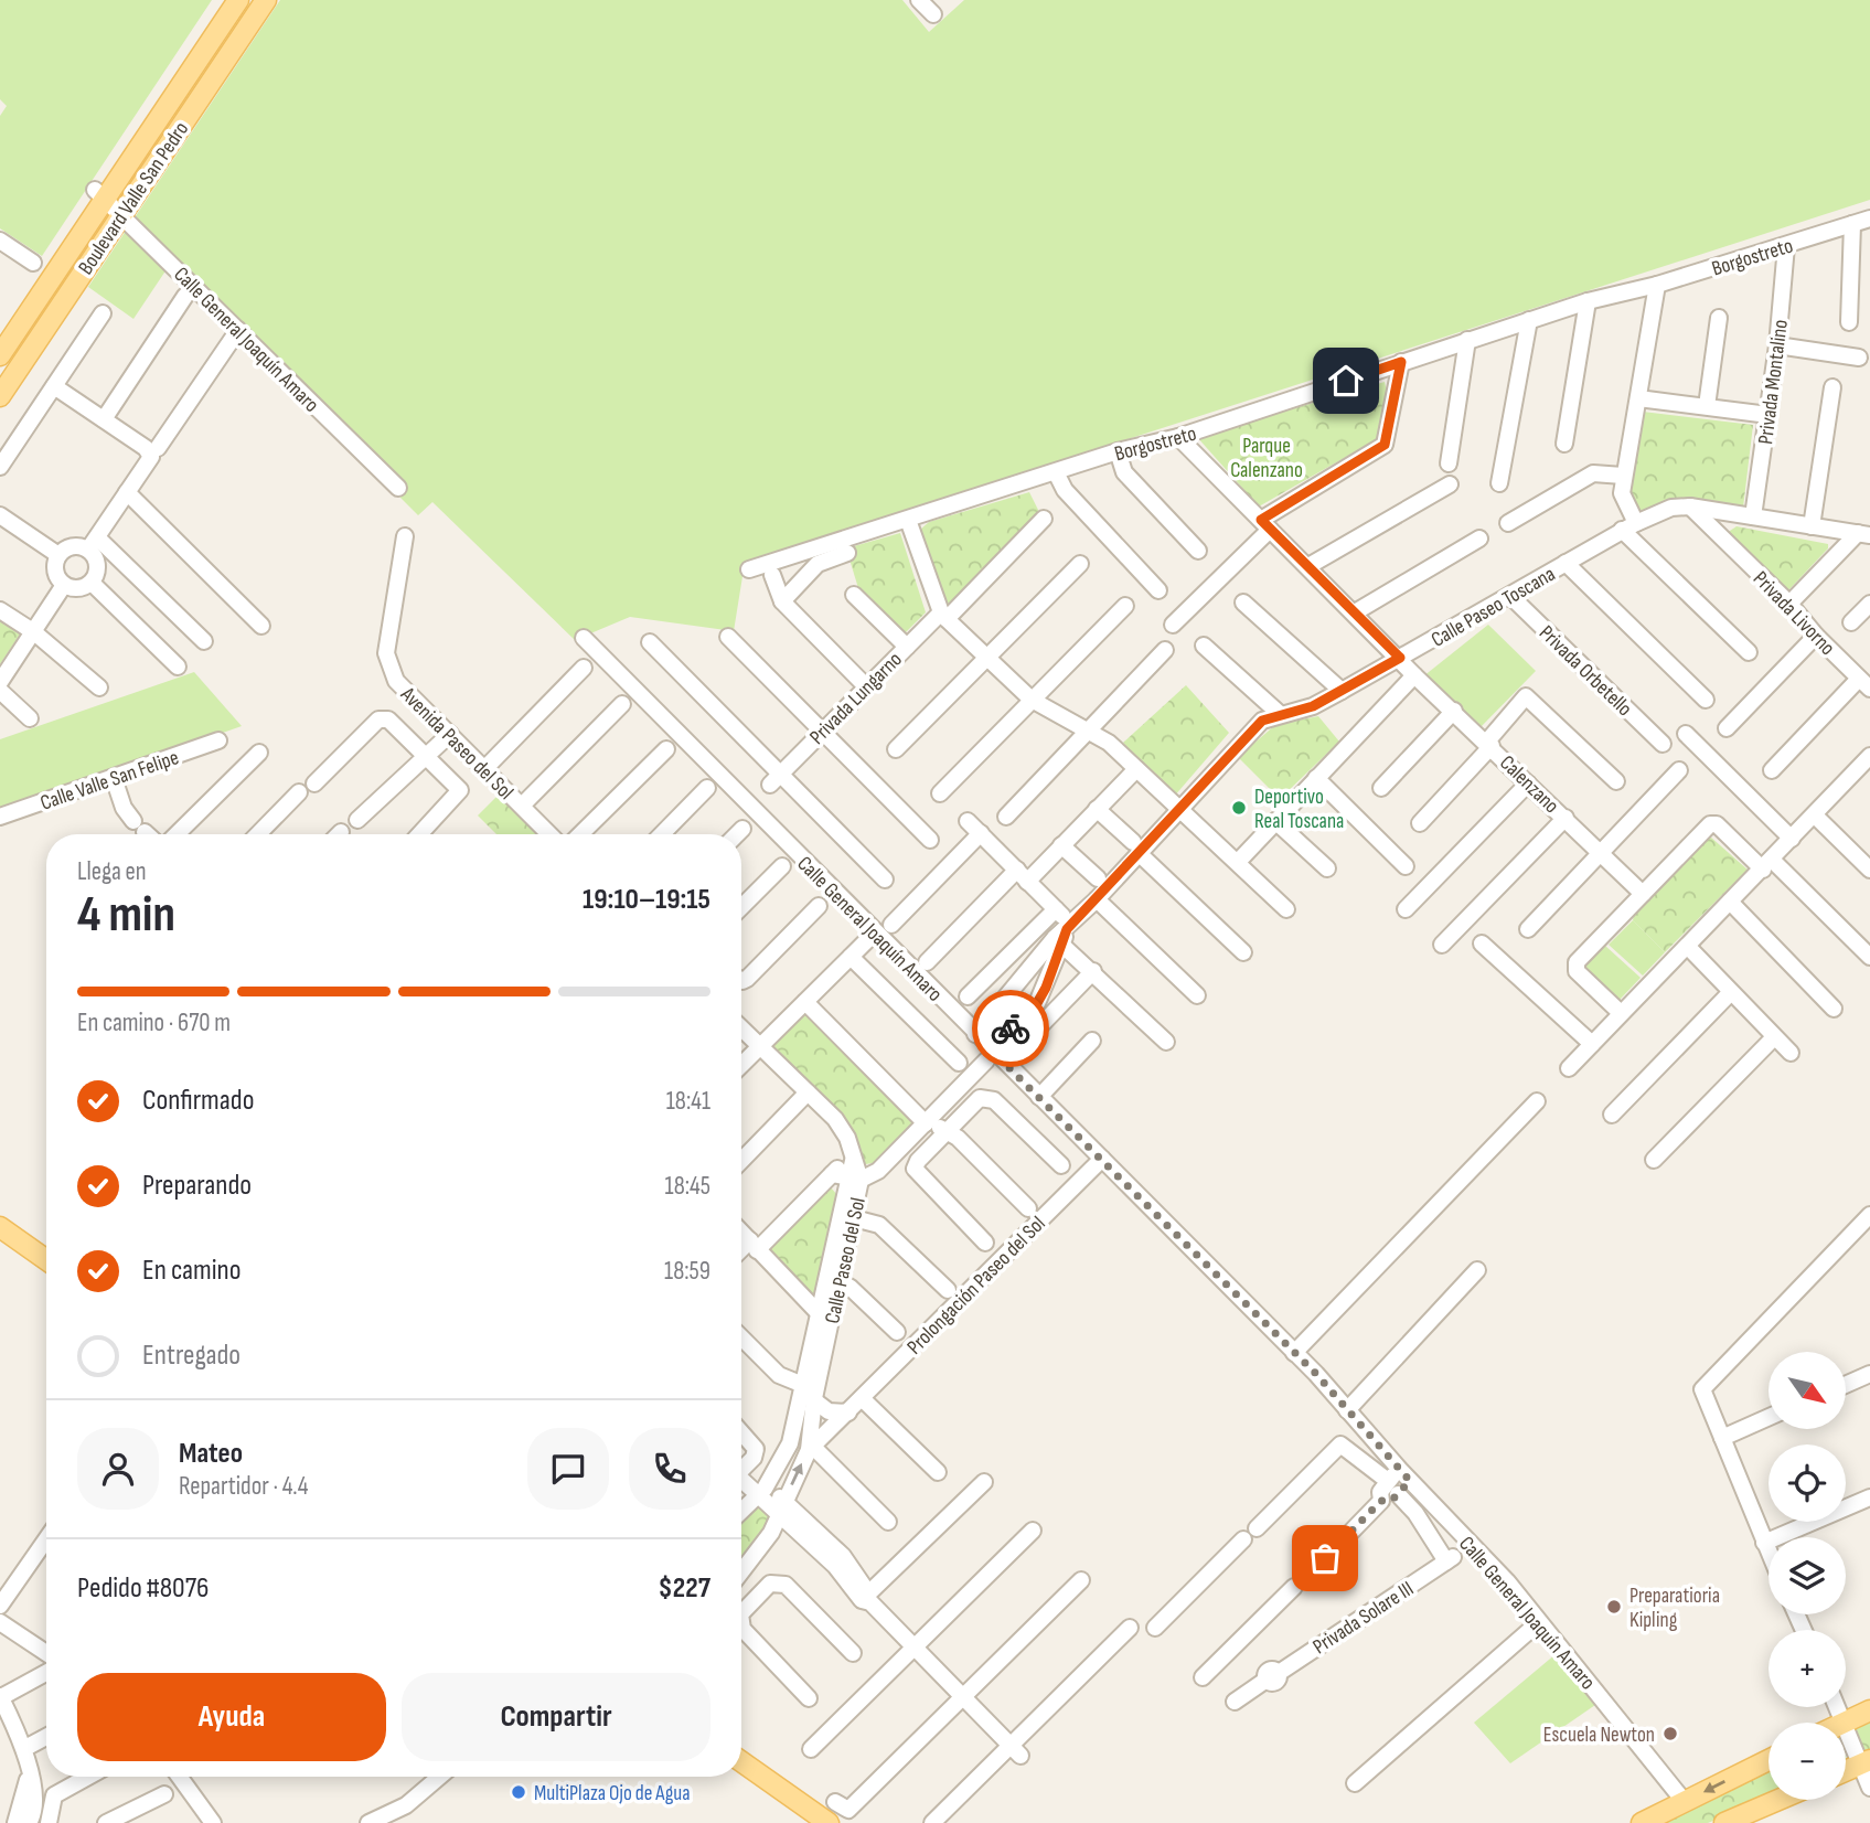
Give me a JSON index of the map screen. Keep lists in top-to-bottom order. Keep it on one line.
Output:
{"streets":{"main road":["Boulevard Valle San Pedro"],"street":["Borgostreto","Calle General Joaquín Amaro","Privada Montalino","Calle Paseo Toscana","Privada Livorno","Privada Orbetello","Privada Lungarno","Avenida Paseo del Sol","Calle Valle San Felipe","Calenzano","Calle Paseo del Sol","Prolongación Paseo del Sol","Privada Solare III"]},"crossings":[["Boulevard Valle San Pedro","Calle General Joaquín Amaro"],["Borgostreto","Privada Montalino"],["Borgostreto","Calenzano"],["Calle General Joaquín Amaro","Calle Paseo Toscana"],["Calle General Joaquín Amaro","Prolongación Paseo del Sol"],["Calle General Joaquín Amaro","Privada Solare III"],["Privada Montalino","Calle Paseo Toscana"],["Calle Paseo Toscana","Privada Livorno"],["Calle Paseo Toscana","Privada Orbetello"],["Calle Paseo Toscana","Calenzano"],["Calle Paseo Toscana","Calle Paseo del Sol"],["Calle Paseo del Sol","Prolongación Paseo del Sol"]],"parks":["Parque Calenzano"],"places":["Deportivo Real Toscana","Preparatioria Kipling","Escuela Newton","MultiPlaza Ojo de Agua"],"north":"bottom right","page":{"heading":["4 min","Llega en","19:10–19:15"],"panel":["Mateo","Repartidor · 4.4","Pedido #8076","$227"],"bar":"En camino · 670 m","list":[["Confirmado","18:41"],["Preparando","18:45"],["En camino","18:59"],"Entregado"],"map_buttons":["+","−"],"buttons":["Ayuda","Compartir"]}}
